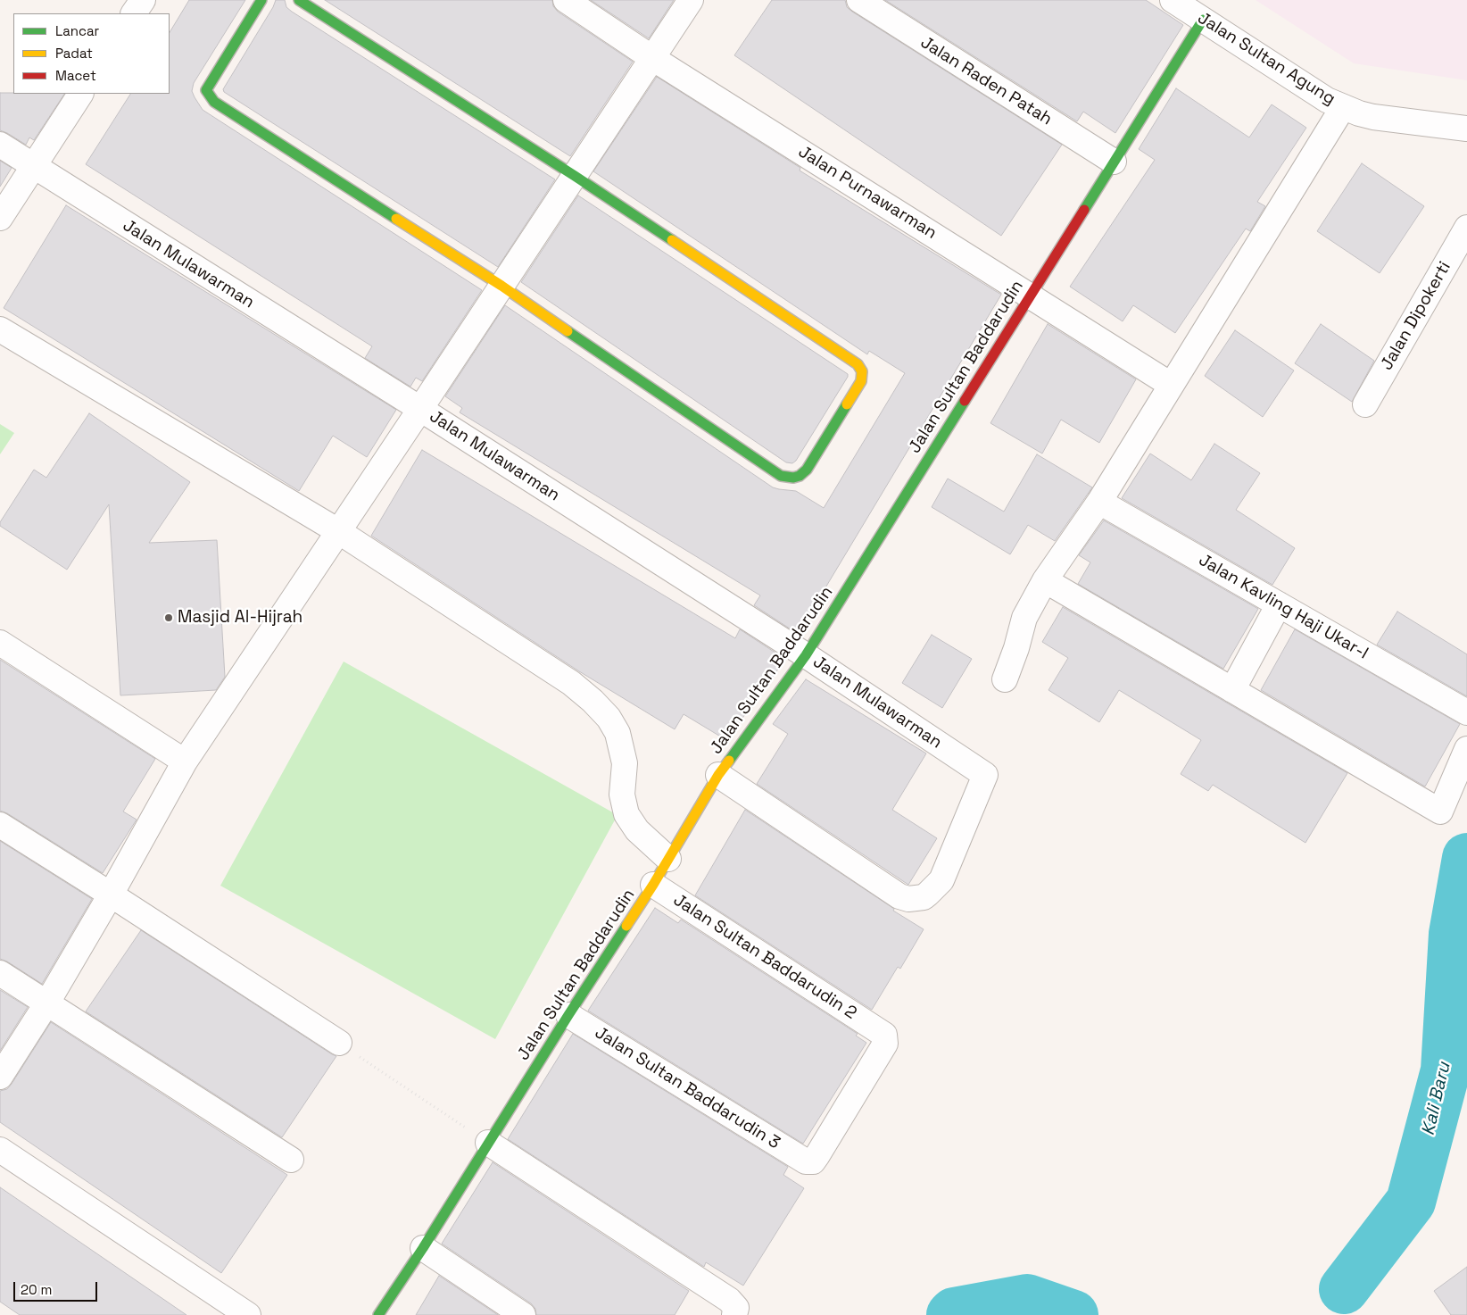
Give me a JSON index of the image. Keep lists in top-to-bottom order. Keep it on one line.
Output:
{"streets":{"street":["Jalan Sultan Agung","Jalan Raden Patah","Jalan Purnawarman","Jalan Mulawarman","Jalan Dipokerti","Jalan Sultan Baddarudin","Jalan Kavling Haji Ukar-I","Jalan Sultan Baddarudin 2","Jalan Sultan Baddarudin 3"]},"crossings":[["Jalan Sultan Agung","Jalan Sultan Baddarudin"],["Jalan Raden Patah","Jalan Sultan Baddarudin"],["Jalan Purnawarman","Jalan Sultan Baddarudin"],["Jalan Mulawarman","Jalan Sultan Baddarudin"],["Jalan Sultan Baddarudin","Jalan Sultan Baddarudin 2"],["Jalan Sultan Baddarudin","Jalan Sultan Baddarudin 3"],["Jalan Sultan Baddarudin 2","Jalan Sultan Baddarudin 3"]],"water":["Kali Baru"],"places":["Masjid Al-Hijrah"],"legend":["Lancar","Padat","Macet"],"scale_bar":"20 m"}
